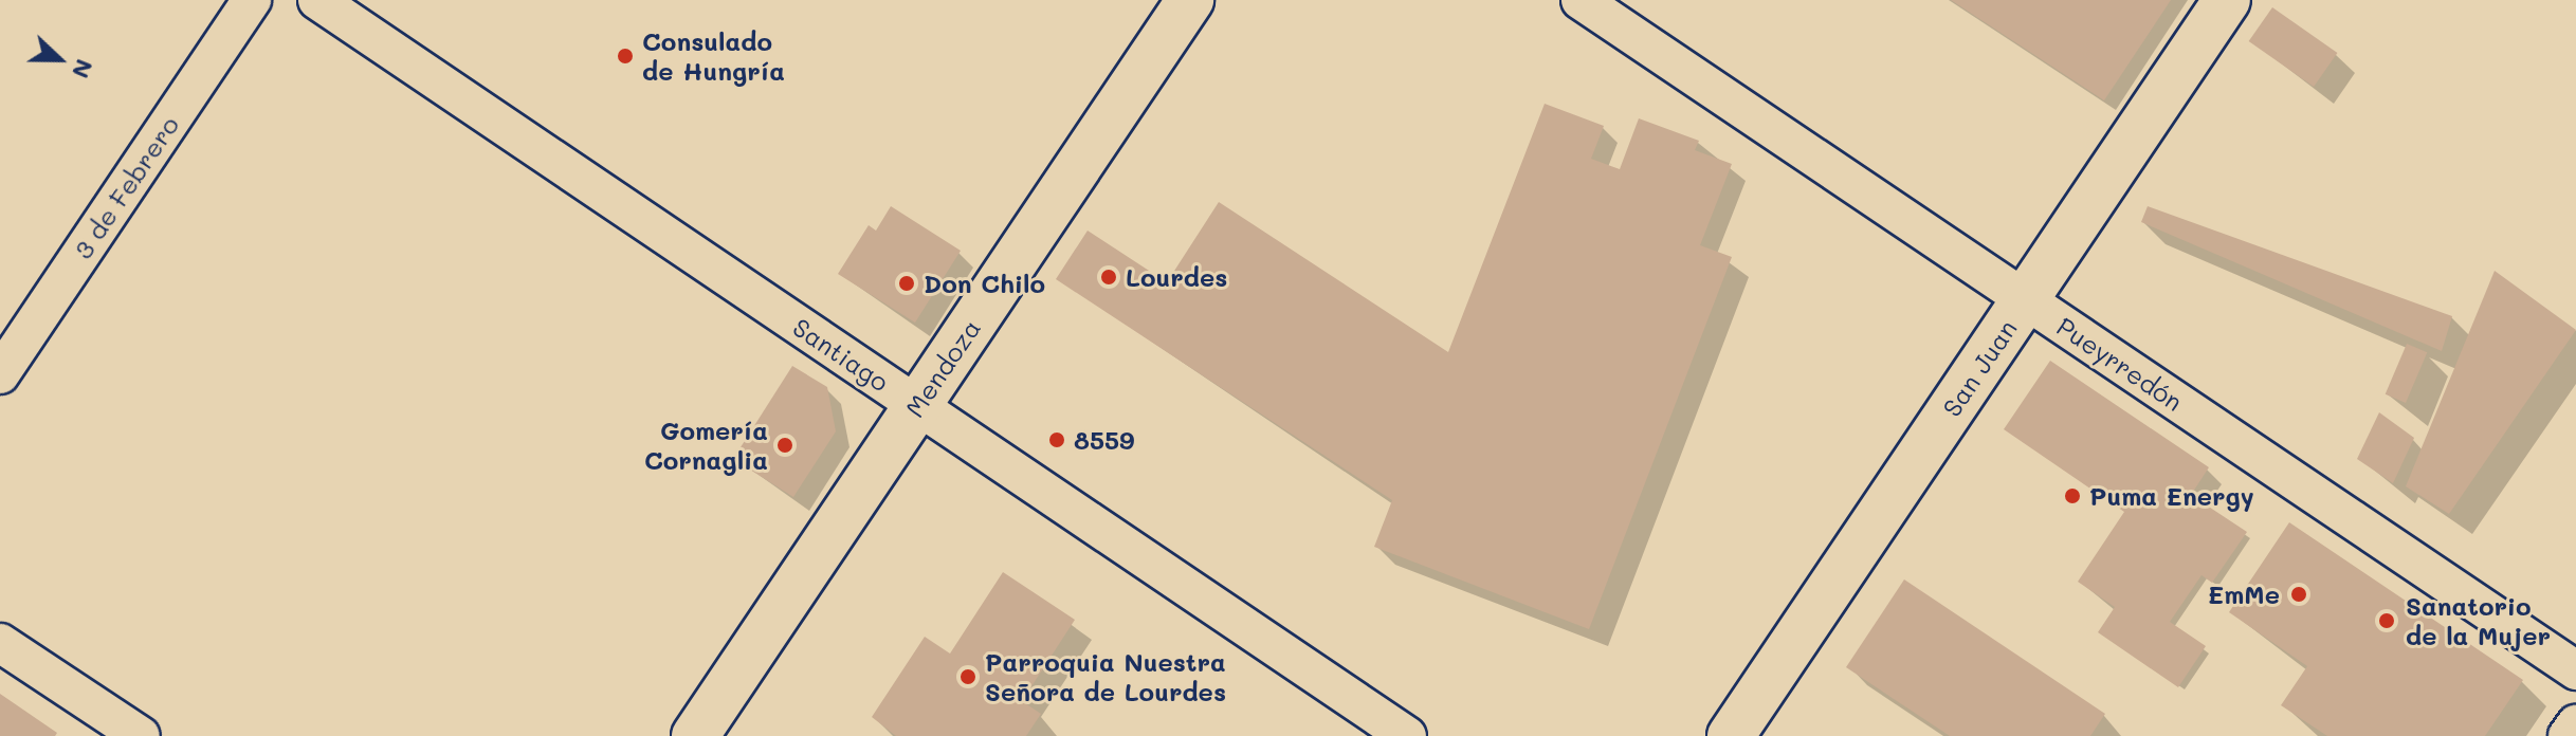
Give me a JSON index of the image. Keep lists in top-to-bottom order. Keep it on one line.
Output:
{"streets":{"main road":["Mendoza","San Juan"],"street":["3 de Febrero","Santiago","Pueyrredón"]},"crossings":[["Santiago","Mendoza"],["Pueyrredón","San Juan"]],"places":["Consulado de Hungría","Lourdes","Don Chilo","8559","Gomería Cornaglia","Puma Energy","EmMe","Sanatorio de la Mujer","Parroquia Nuestra Señora de Lourdes"],"north":"right"}
